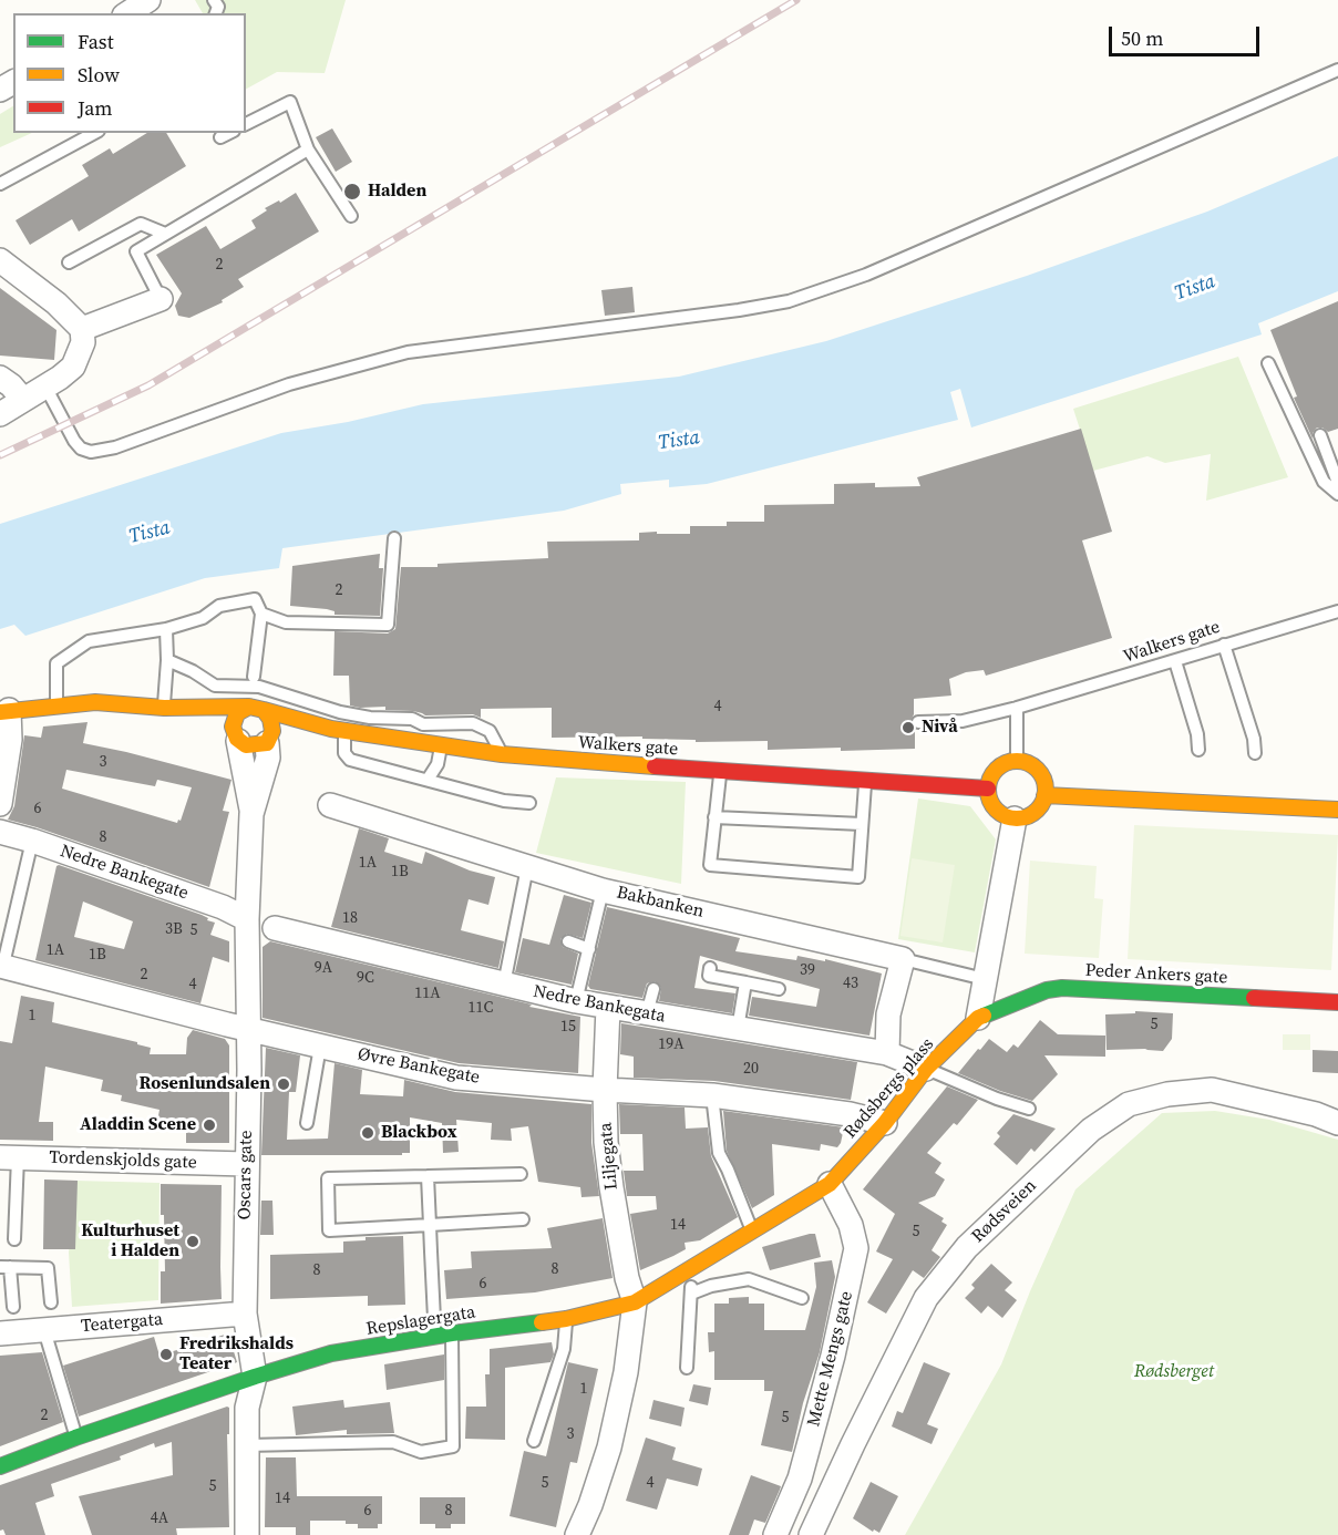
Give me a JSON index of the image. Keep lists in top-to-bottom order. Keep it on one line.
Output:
{"streets":{"street":["Walkers gate","Nedre Bankegate","Bakbanken","Peder Ankers gate","Nedre Bankegata","Øvre Bankegate","Rødsbergs plass","Liljegata","Tordenskjolds gate","Oscars gate","Rødsveien","Repslagergata","Teatergata","Mette Mengs gate"]},"crossings":[["Nedre Bankegate","Oscars gate"],["Peder Ankers gate","Rødsbergs plass"],["Nedre Bankegata","Rødsbergs plass"],["Nedre Bankegata","Liljegata"],["Øvre Bankegate","Rødsbergs plass"],["Øvre Bankegate","Liljegata"],["Øvre Bankegate","Oscars gate"],["Rødsbergs plass","Repslagergata"],["Rødsbergs plass","Mette Mengs gate"],["Liljegata","Repslagergata"],["Tordenskjolds gate","Oscars gate"],["Oscars gate","Repslagergata"],["Oscars gate","Teatergata"],["Repslagergata","Mette Mengs gate"]],"water":["Tista"],"parks":["Rødsberget"],"places":["Halden","Nivå","Rosenlundsalen","Aladdin Scene","Blackbox","Kulturhuset i Halden","Fredrikshalds Teater"],"house_numbers":["2","2","4","3","6","8","1A","1B","18","3B","5","1A","1B","9A","39","2","9C","43","4","11A","11C","1","5","15","19A","20","14","5","8","8","6","1","2","5","3","5","4","5","14","6","8","4A"],"legend":["Fast","Slow","Jam"],"scale_bar":"50 m"}
